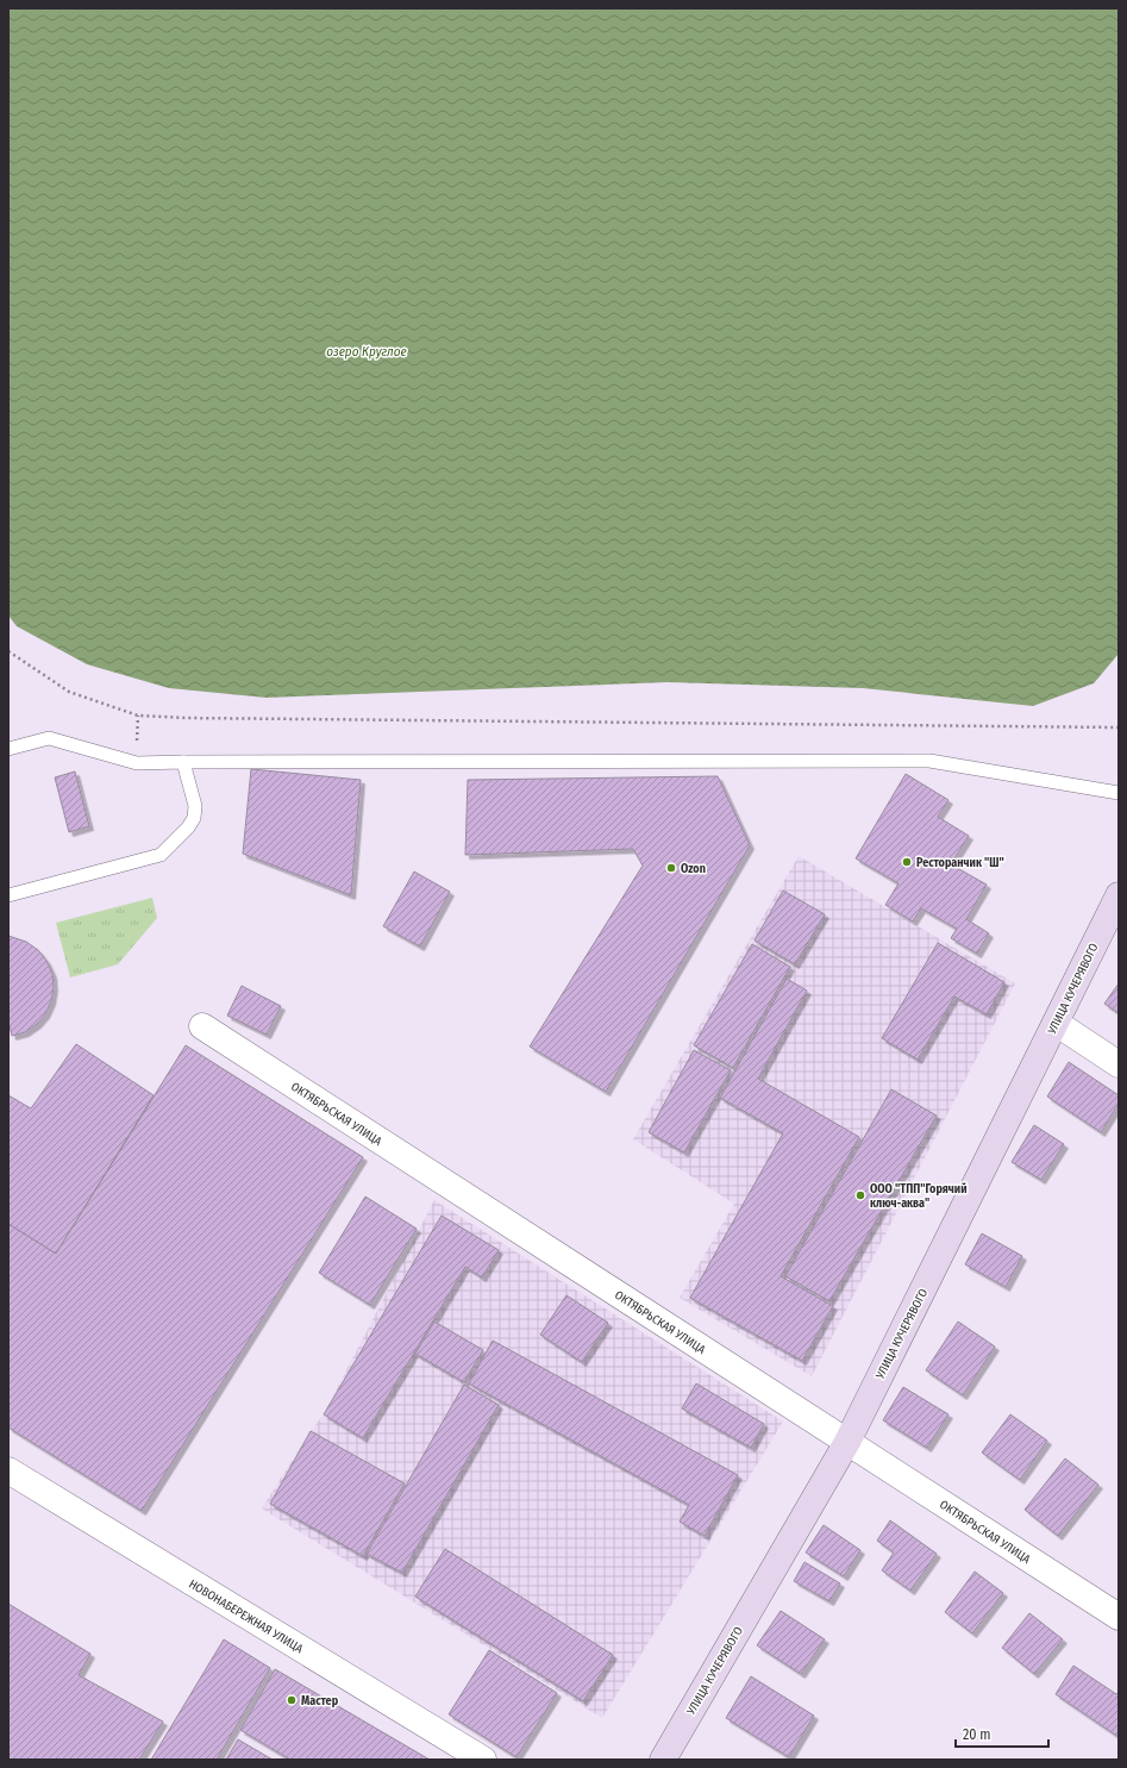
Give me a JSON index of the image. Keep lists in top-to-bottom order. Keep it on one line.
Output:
{"streets":{"street":["УЛИЦА КУЧЕРЯВОГО","ОКТЯБРЬСКАЯ УЛИЦА","НОВОНАБЕРЕЖНАЯ УЛИЦА"]},"crossings":[["УЛИЦА КУЧЕРЯВОГО","ОКТЯБРЬСКАЯ УЛИЦА"]],"water":["озеро Круглое"],"places":["Ресторанчик \"Ш\"","Ozon","ООО \"ТПП\"Горячий ключ-аква\"","Мастер"],"scale_bar":"20 m"}
